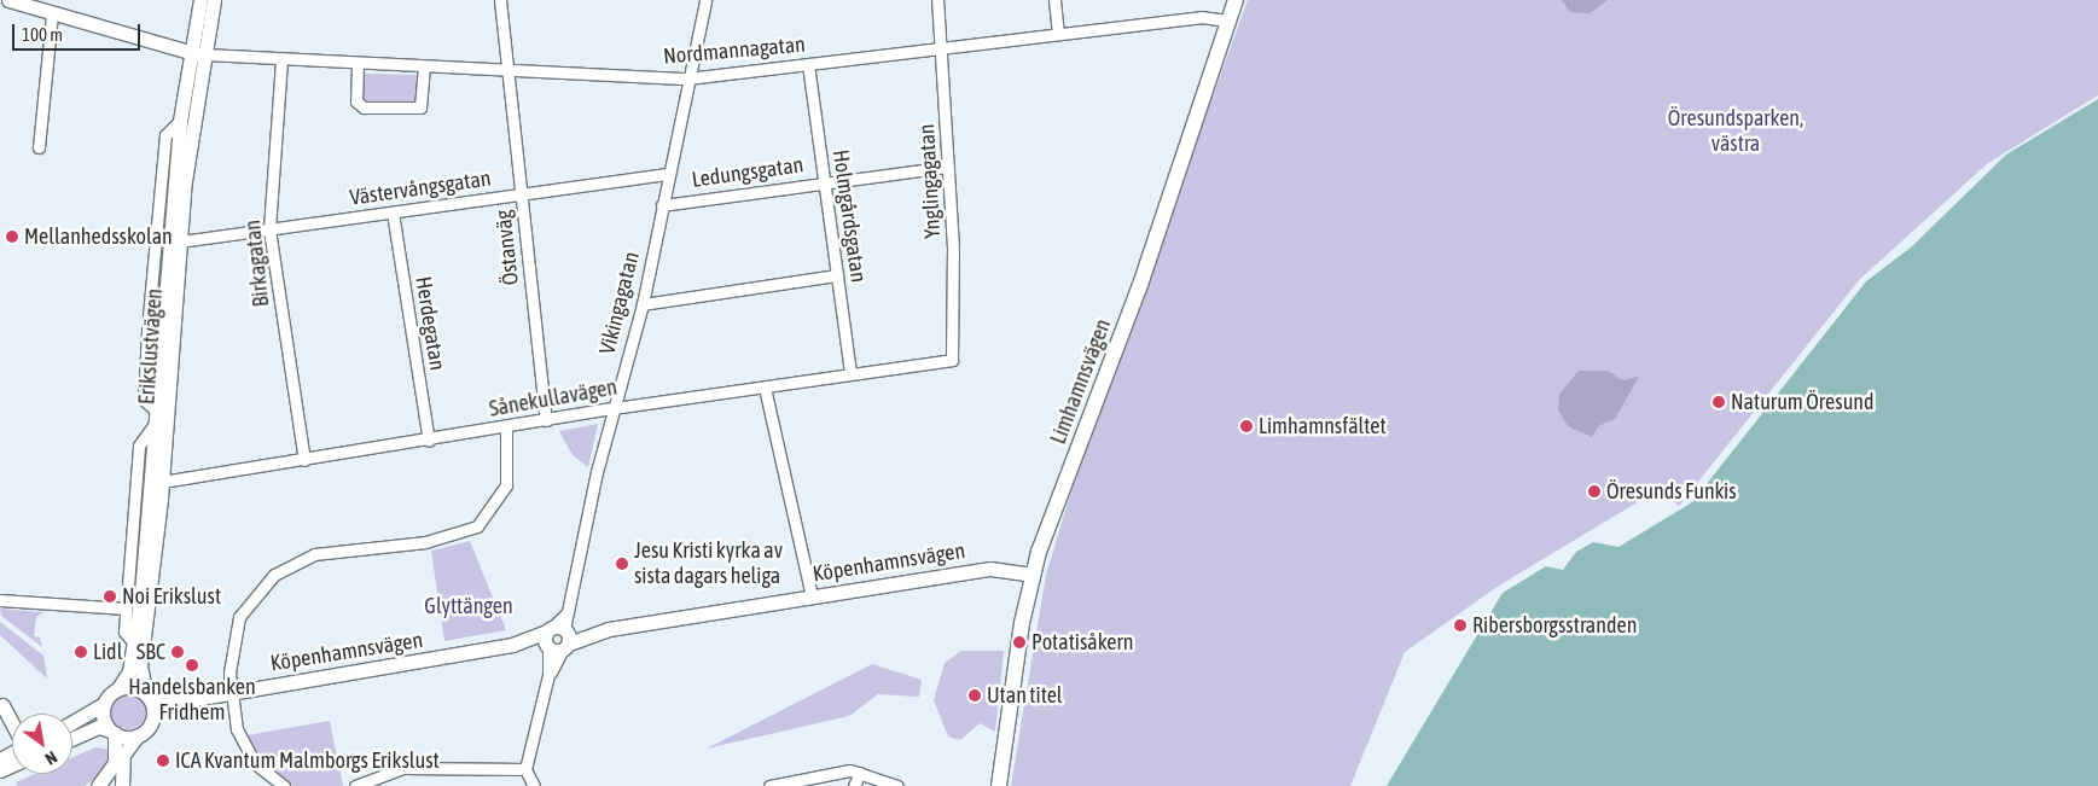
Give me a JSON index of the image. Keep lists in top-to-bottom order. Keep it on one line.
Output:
{"streets":{"main road":["Limhamnsvägen"],"street":["Nordmannagatan","Ledungsgatan","Ynglingagatan","Västervångsgatan","Holmgårdsgatan","Östanväg","Birkagatan","Vikingagatan","Herdegatan","Erikslustvägen","Sånekullavägen","Köpenhamnsvägen"]},"crossings":[["Nordmannagatan","Ynglingagatan"],["Nordmannagatan","Holmgårdsgatan"],["Nordmannagatan","Östanväg"],["Nordmannagatan","Birkagatan"],["Nordmannagatan","Vikingagatan"],["Nordmannagatan","Erikslustvägen"],["Nordmannagatan","Limhamnsvägen"],["Ledungsgatan","Ynglingagatan"],["Ledungsgatan","Holmgårdsgatan"],["Ledungsgatan","Vikingagatan"],["Ynglingagatan","Sånekullavägen"],["Västervångsgatan","Östanväg"],["Västervångsgatan","Birkagatan"],["Västervångsgatan","Vikingagatan"],["Västervångsgatan","Herdegatan"],["Västervångsgatan","Erikslustvägen"],["Holmgårdsgatan","Sånekullavägen"],["Östanväg","Sånekullavägen"],["Birkagatan","Sånekullavägen"],["Vikingagatan","Sånekullavägen"],["Vikingagatan","Köpenhamnsvägen"],["Herdegatan","Sånekullavägen"],["Erikslustvägen","Sånekullavägen"],["Erikslustvägen","Köpenhamnsvägen"],["Limhamnsvägen","Köpenhamnsvägen"]],"parks":["Öresundsparken, västra","Glyttängen"],"places":["Mellanhedsskolan","Naturum Öresund","Limhamnsfältet","Öresunds Funkis","Jesu Kristi kyrka av sista dagars heliga","Noi Erikslust","Ribersborgsstranden","Potatisåkern","Lidl","SBC","Handelsbanken Fridhem","Utan titel","ICA Kvantum Malmborgs Erikslust"],"scale_bar":"100 m","north":"bottom right"}
